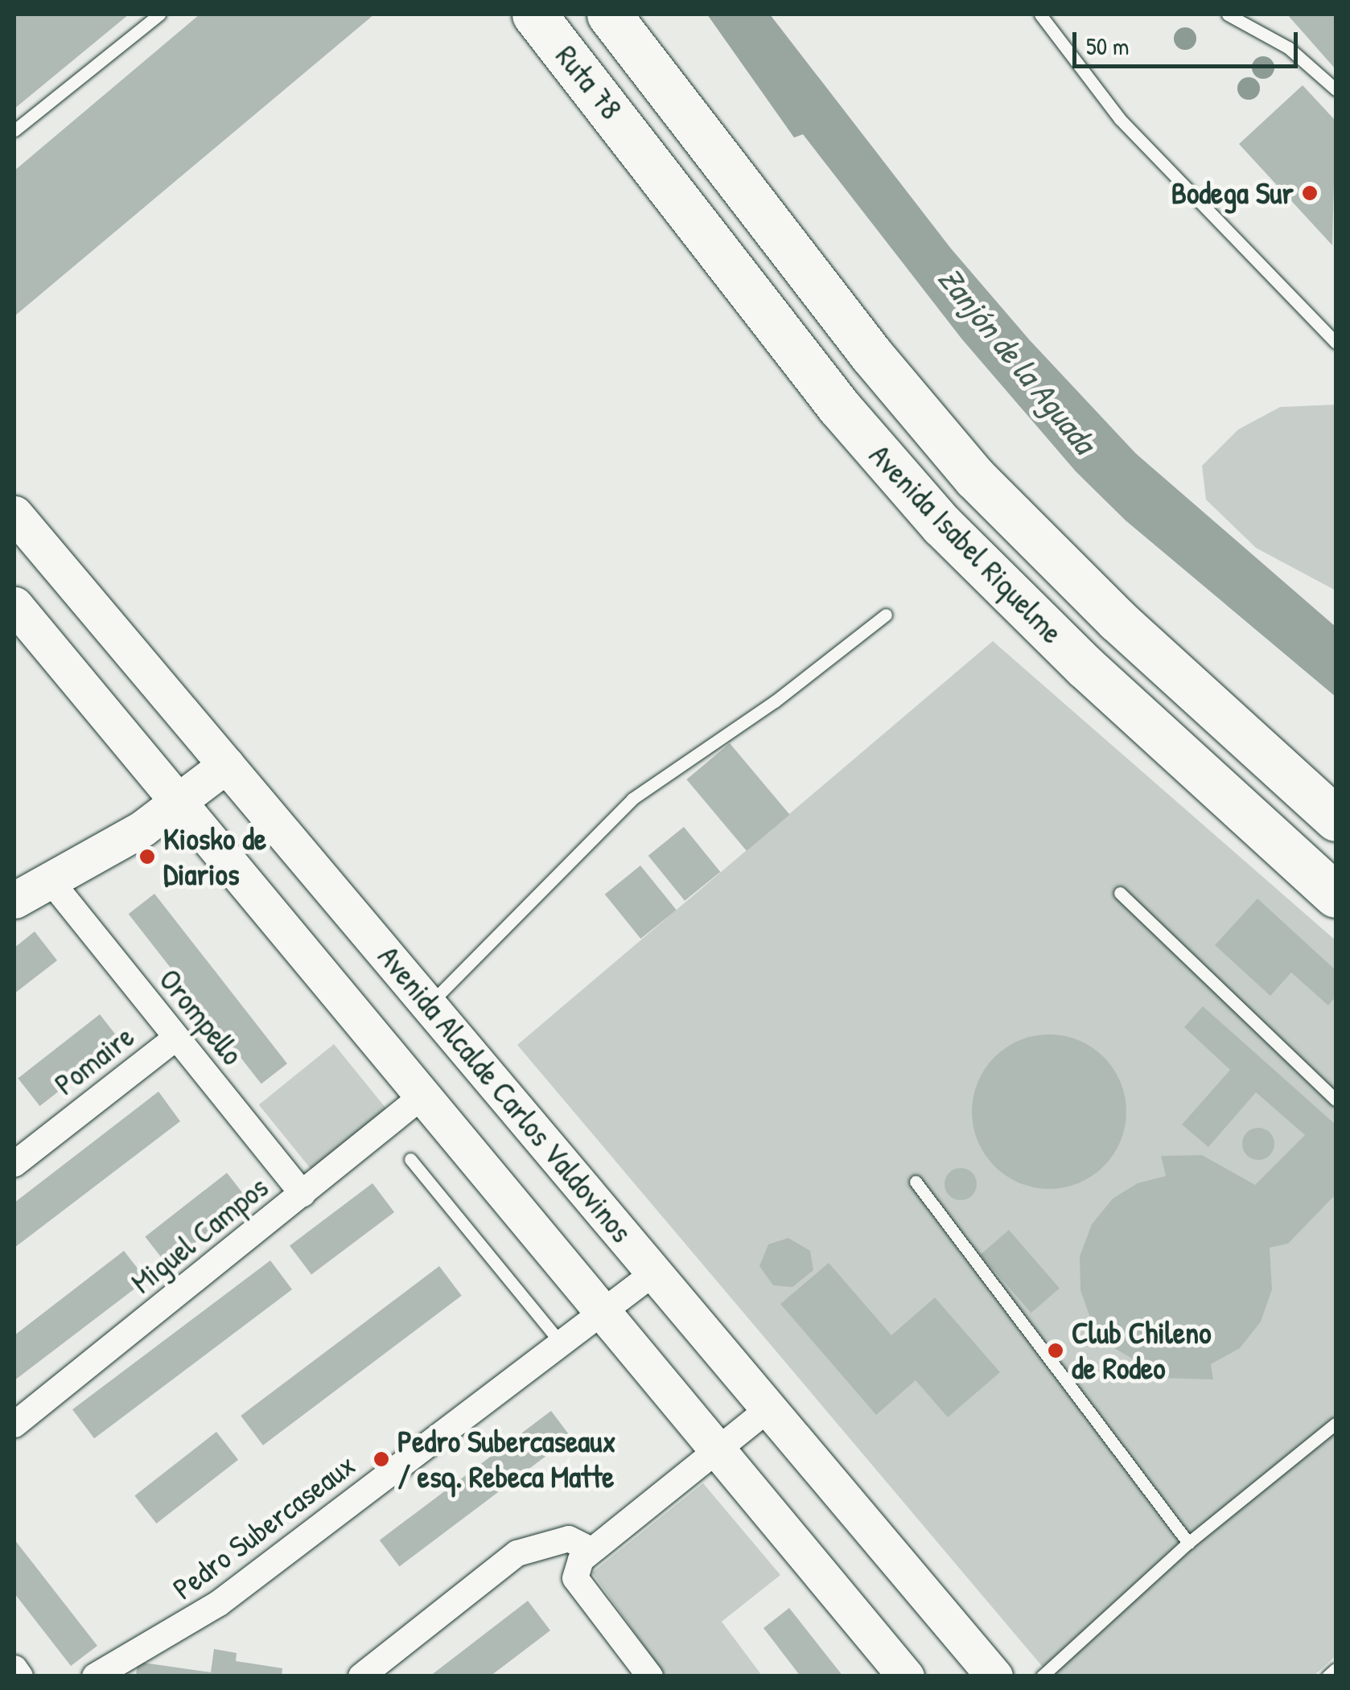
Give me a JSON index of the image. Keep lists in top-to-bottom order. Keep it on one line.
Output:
{"streets":{"highway":["Ruta 78","Avenida Isabel Riquelme"],"main road":["Avenida Alcalde Carlos Valdovinos"],"street":["Orompello","Pomaire","Miguel Campos","Pedro Subercaseaux"]},"crossings":[["Ruta 78","Avenida Isabel Riquelme"],["Orompello","Pomaire"],["Orompello","Miguel Campos"],["Avenida Alcalde Carlos Valdovinos","Miguel Campos"],["Avenida Alcalde Carlos Valdovinos","Pedro Subercaseaux"]],"water":["Zanjón de la Aguada"],"places":["Bodega Sur","Kiosko de Diarios","Club Chileno de Rodeo","Pedro Subercaseaux / esq. Rebeca Matte"],"scale_bar":"50 m"}
